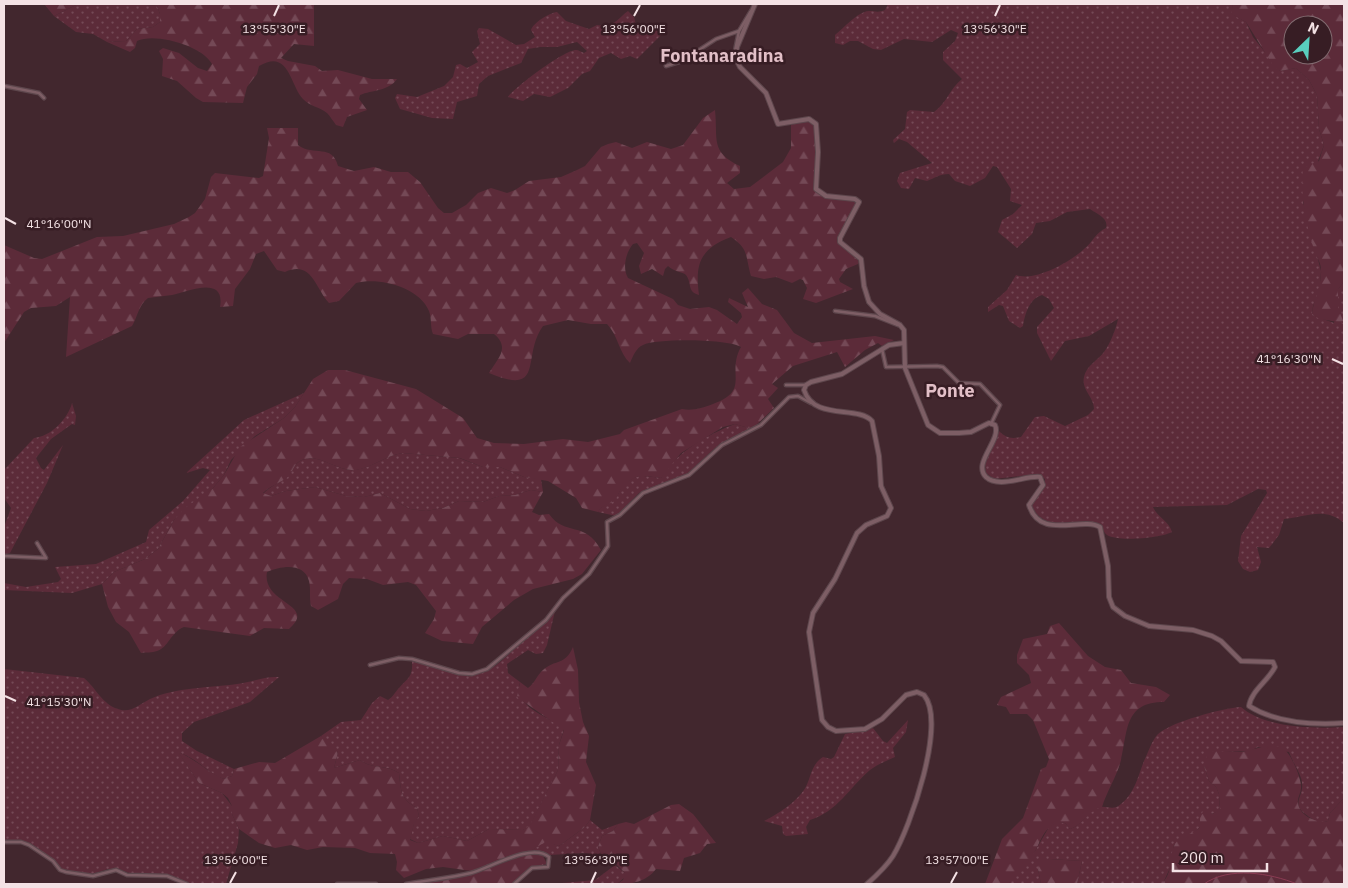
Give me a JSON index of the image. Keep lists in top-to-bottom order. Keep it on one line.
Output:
{"districts":["Fontanaradina","Ponte"],"scale_bar":"200 m","north":"top right","coordinates":["13°55'30\"E","13°56'00\"E","13°56'30\"E","41°16'00\"N","41°16'30\"N","41°15'30\"N","13°57'00\"E"]}
